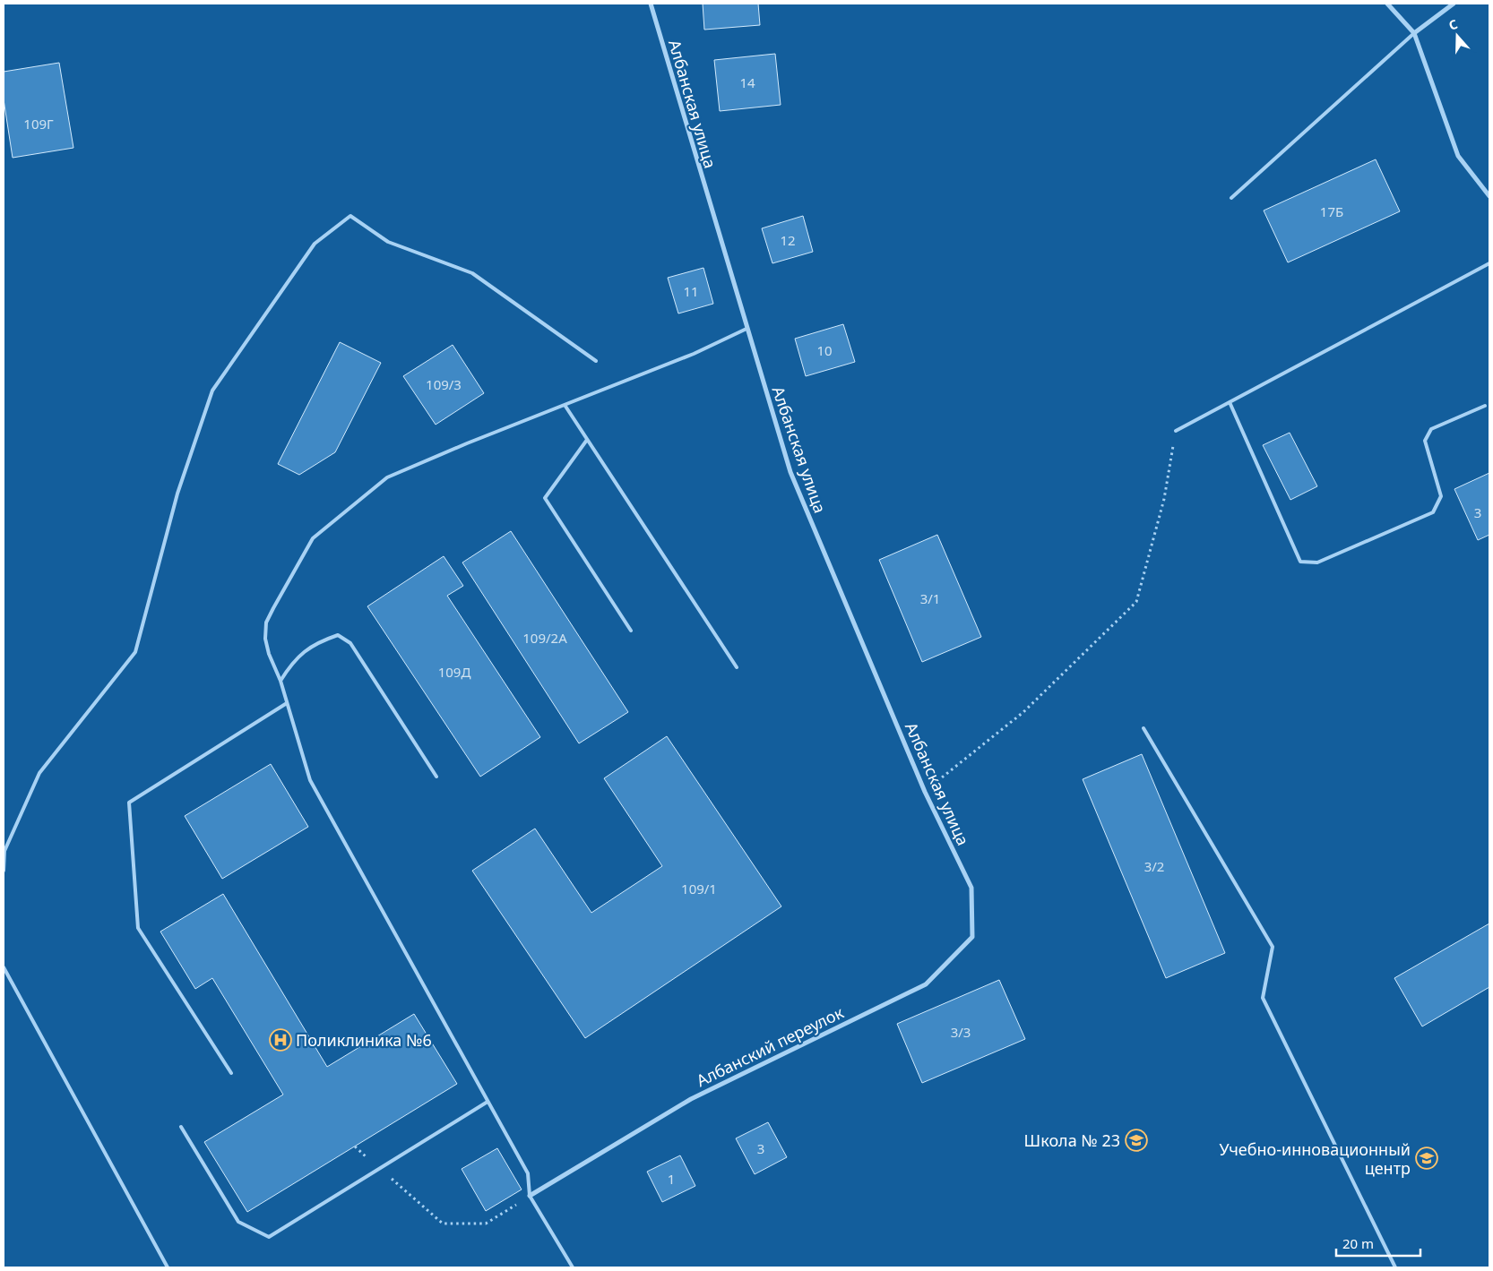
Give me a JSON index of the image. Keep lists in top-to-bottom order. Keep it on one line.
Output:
{"streets":{"street":["Албанская улица","Албанский переулок"]},"crossings":[["Албанская улица","Албанский переулок"]],"places":{"hospital":["Поликлиника №6"],"school or university":["Школа № 23","Учебно-инновационный центр"]},"house_numbers":["14","109Г","17Б","12","11","10","109/3","3","3/1","109/2А","109Д","3/2","109/1","3/3","3","1"],"scale_bar":"20 m","north":"top"}
